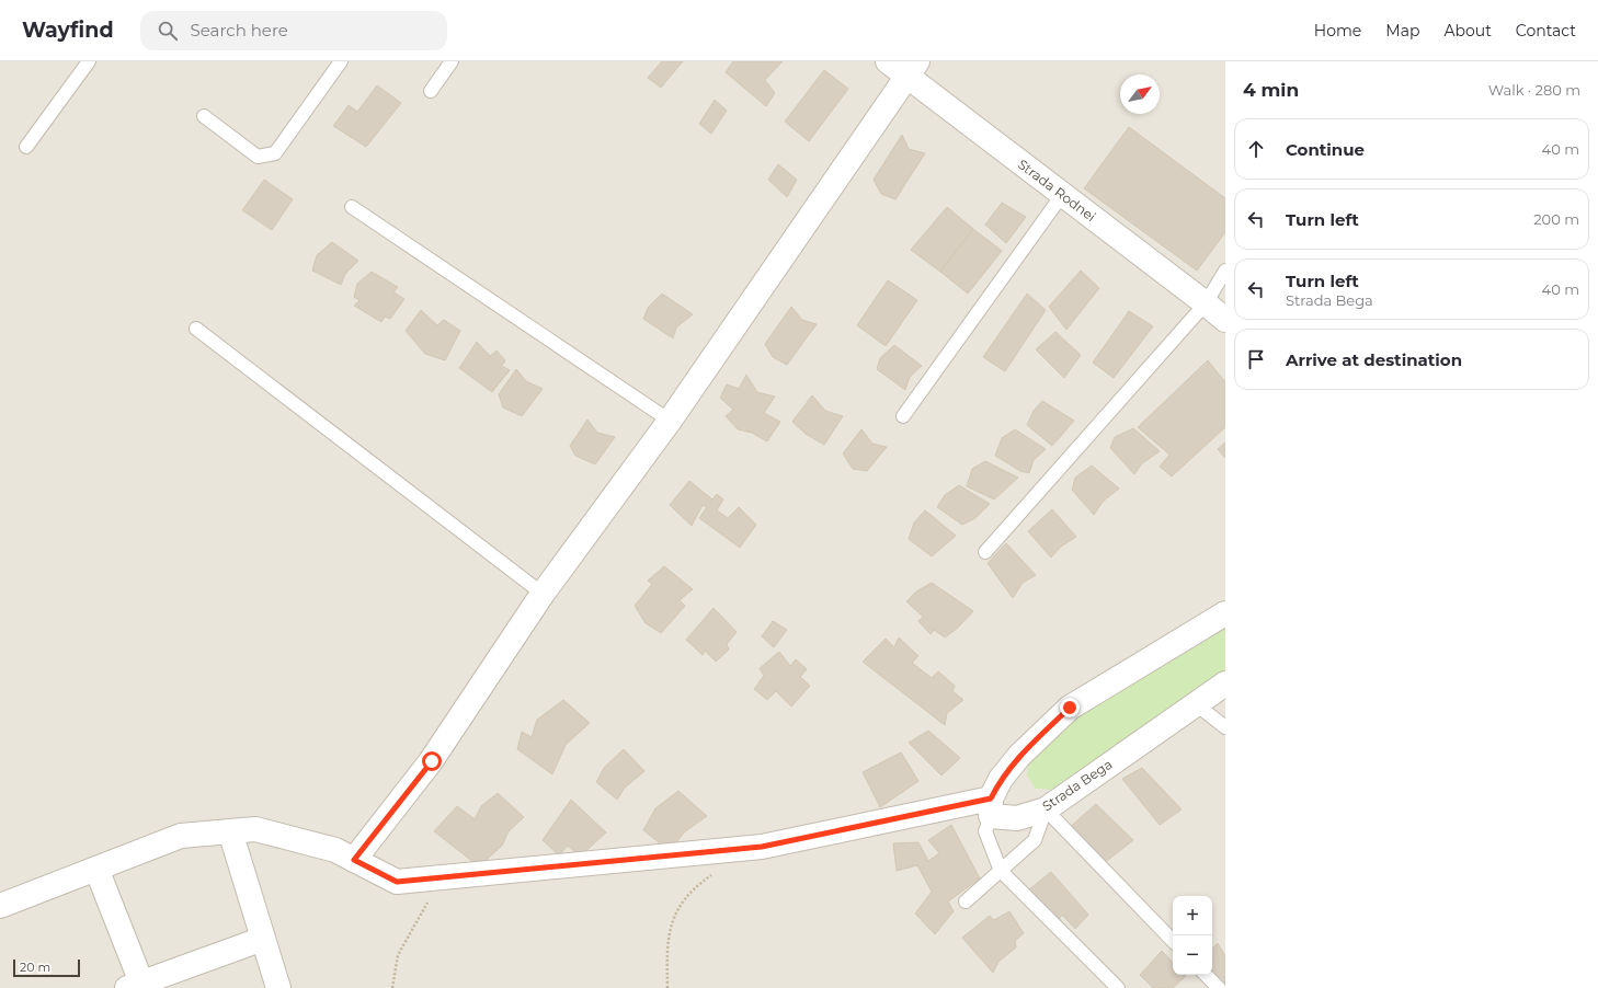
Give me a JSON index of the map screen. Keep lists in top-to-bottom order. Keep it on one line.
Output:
{"streets":{"street":["Strada Rodnei","Strada Bega"]},"scale_bar":"20 m","north":"top right","page":{"header":"Wayfind","search":"Search here","nav":["Home","Map","About","Contact"],"heading":["4 min","Walk · 280 m"],"list":[["Continue","40 m"],["Turn left","200 m"],["Turn left","Strada Bega","40 m"],"Arrive at destination"],"map_buttons":["+","−"],"scale":"20 m"}}
